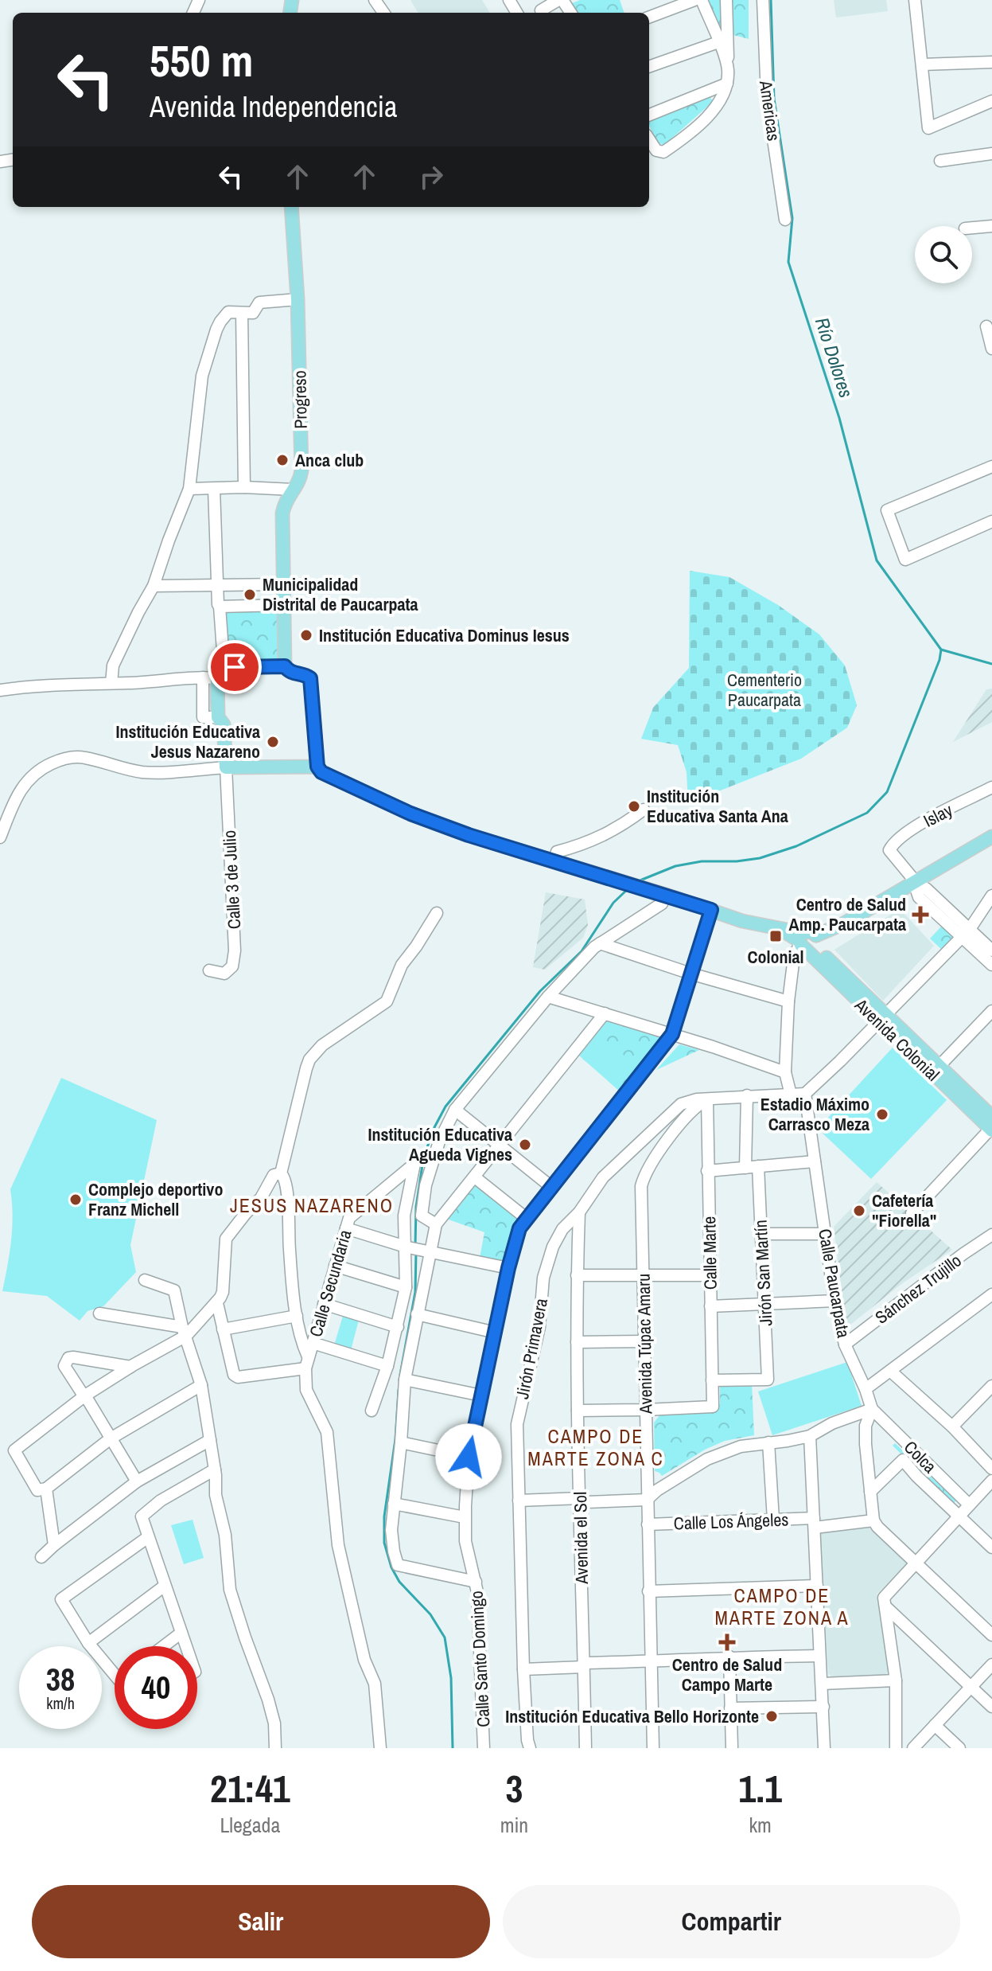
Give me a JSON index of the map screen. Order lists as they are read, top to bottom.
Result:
{
  "streets": {
    "main road": ["Progreso", "Avenida Colonial"],
    "street": [
      "Americas",
      "Islay",
      "Calle 3 de Julio",
      "Calle Marte",
      "Jirón San Martín",
      "Calle Secundaria",
      "Calle Paucarpata",
      "Sánchez Trujillo",
      "Avenida Túpac Amaru",
      "Jirón Primavera",
      "Colca",
      "Calle Los Ángeles",
      "Avenida el Sol",
      "Calle Santo Domingo"
    ]
  },
  "crossings": [
    ["Calle Marte", "Jirón San Martín"],
    ["Calle Marte", "Avenida Túpac Amaru"],
    ["Calle Marte", "Jirón Primavera"],
    ["Calle Paucarpata", "Sánchez Trujillo"],
    ["Calle Paucarpata", "Colca"],
    ["Calle Paucarpata", "Calle Los Ángeles"],
    ["Avenida Túpac Amaru", "Jirón Primavera"],
    ["Avenida Túpac Amaru", "Calle Los Ángeles"],
    ["Jirón Primavera", "Avenida el Sol"]
  ],
  "districts": ["JESUS NAZARENO", "CAMPO DE MARTE ZONA C", "CAMPO DE MARTE ZONA A"],
  "water": ["Río Dolores"],
  "parks": ["Cementerio Paucarpata"],
  "places": {
    "other": [
      "Anca club",
      "Municipalidad Distrital de Paucarpata",
      "Institución Educativa Dominus Iesus",
      "Institución Educativa Jesus Nazareno",
      "Institución Educativa Santa Ana",
      "Estadio Máximo Carrasco Meza",
      "Institución Educativa Agueda Vignes",
      "Complejo deportivo Franz Michell",
      "Cafetería \"Fiorella\"",
      "Institución Educativa Bello Horizonte"
    ],
    "health": ["Centro de Salud Amp. Paucarpata", "Centro de Salud Campo Marte"],
    "transit": ["Colonial"]
  },
  "page": {
    "turn": ["550 m", "Avenida Independencia"],
    "speed": "38 km/h",
    "limit": "40",
    "eta": [
      "21:41",
      "Llegada",
      "3",
      "min",
      "1.1",
      "km"
    ],
    "buttons": ["Salir", "Compartir"]
  }
}
